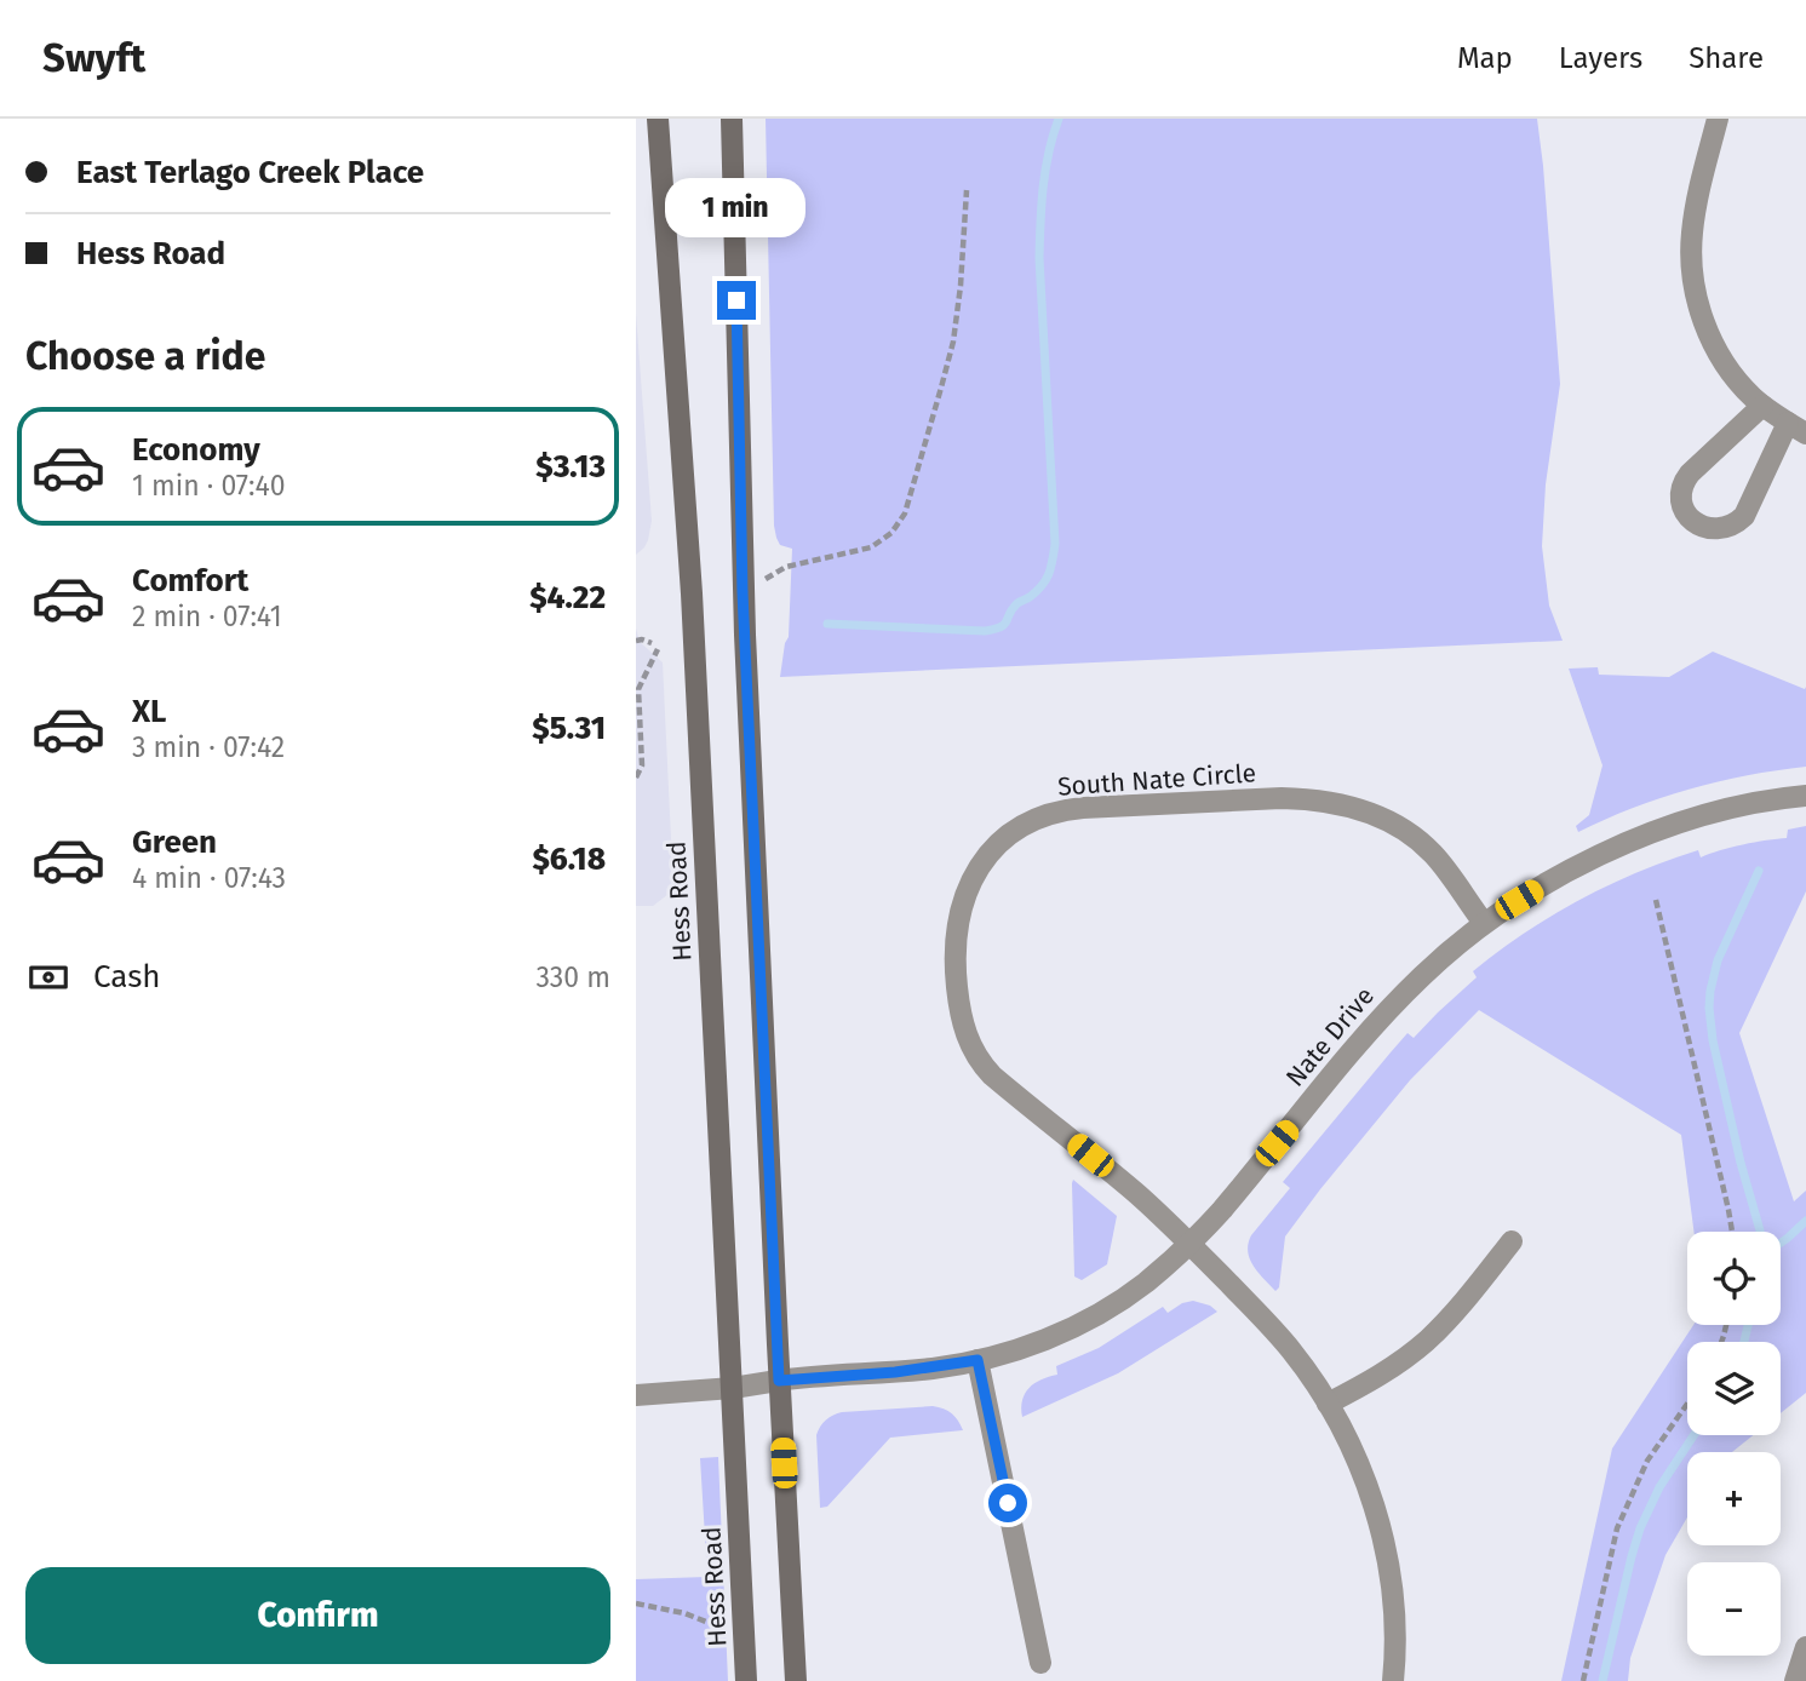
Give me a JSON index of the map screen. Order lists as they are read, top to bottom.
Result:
{
  "streets": {
    "main road": ["Hess Road"],
    "street": ["South Nate Circle", "Nate Drive"]
  },
  "crossings": [
    ["South Nate Circle", "Nate Drive"],
    ["Hess Road", "Nate Drive"]
  ],
  "page": {
    "header": "Swyft",
    "nav": ["Map", "Layers", "Share"],
    "banner": ["East Terlago Creek Place", "Hess Road"],
    "bubble": "1 min",
    "heading": "Choose a ride",
    "list": [
      {
        "name": "Economy",
        "note": "1 min · 07:40",
        "value": "$3.13"
      },
      {
        "name": "Comfort",
        "note": "2 min · 07:41",
        "value": "$4.22"
      },
      {
        "name": "XL",
        "note": "3 min · 07:42",
        "value": "$5.31"
      },
      {
        "name": "Green",
        "note": "4 min · 07:43",
        "value": "$6.18"
      }
    ],
    "pay": ["Cash", "330 m"],
    "map_buttons": ["+", "−"],
    "buttons": "Confirm"
  }
}
